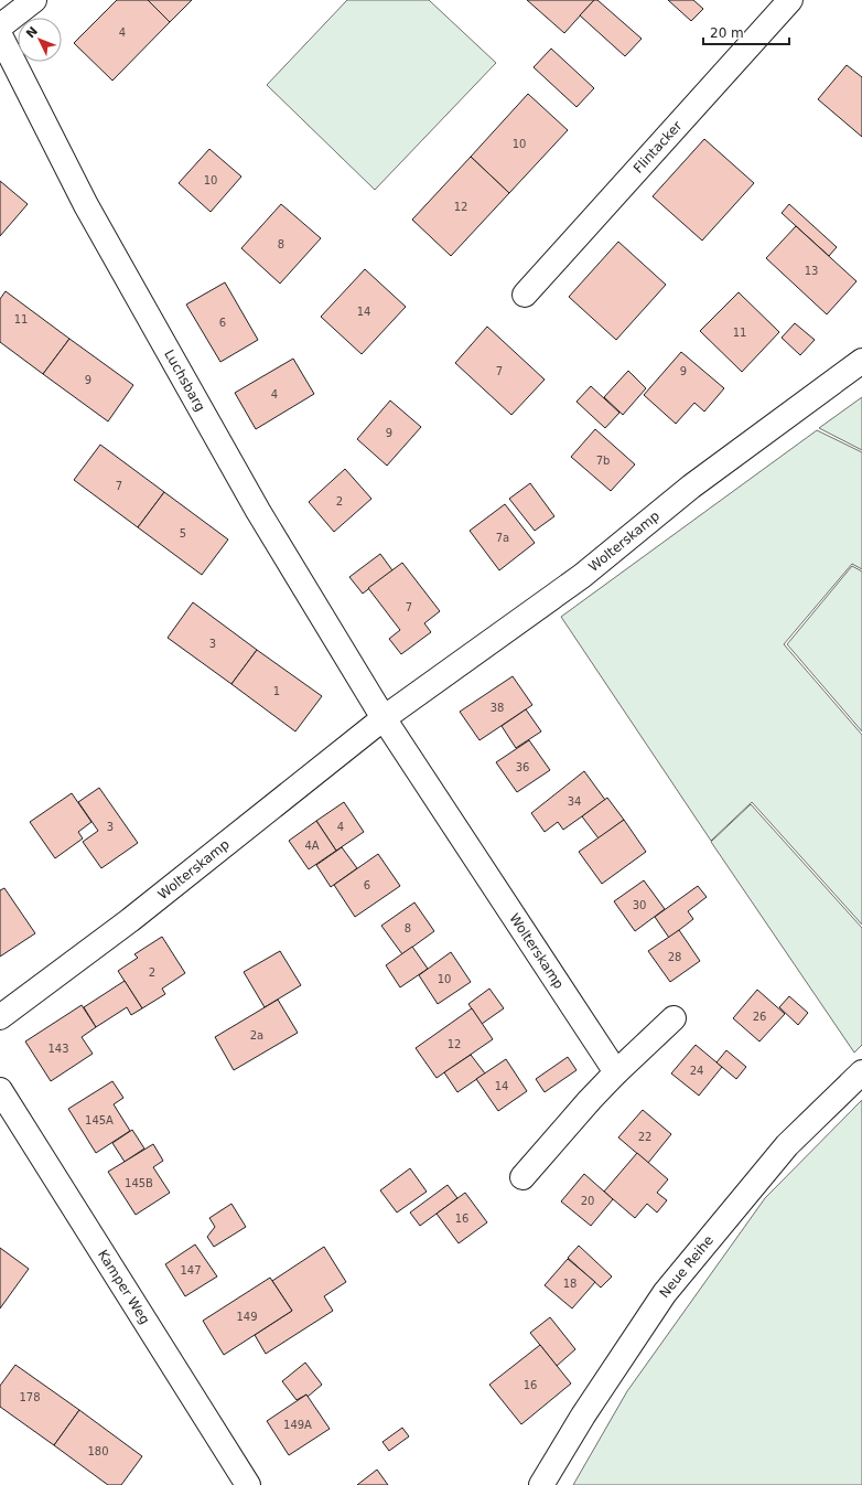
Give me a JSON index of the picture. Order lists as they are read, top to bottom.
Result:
{
  "streets": {
    "street": [
      "Flintacker",
      "Luchsbarg",
      "Wolterskamp",
      "Neue Reihe",
      "Kamper Weg"
    ]
  },
  "crossings": [
    ["Luchsbarg", "Wolterskamp"]
  ],
  "house_numbers": [
    "4",
    "10",
    "10",
    "12",
    "8",
    "13",
    "14",
    "11",
    "6",
    "11",
    "7",
    "9",
    "9",
    "4",
    "9",
    "7b",
    "7",
    "2",
    "5",
    "7a",
    "7",
    "3",
    "1",
    "38",
    "36",
    "34",
    "3",
    "4",
    "4A",
    "6",
    "30",
    "8",
    "28",
    "2",
    "10",
    "26",
    "2a",
    "12",
    "143",
    "24",
    "14",
    "145A",
    "22",
    "145B",
    "20",
    "16",
    "147",
    "18",
    "149",
    "16",
    "178",
    "149A",
    "180"
  ],
  "scale_bar": "20 m",
  "north": "top left"
}
